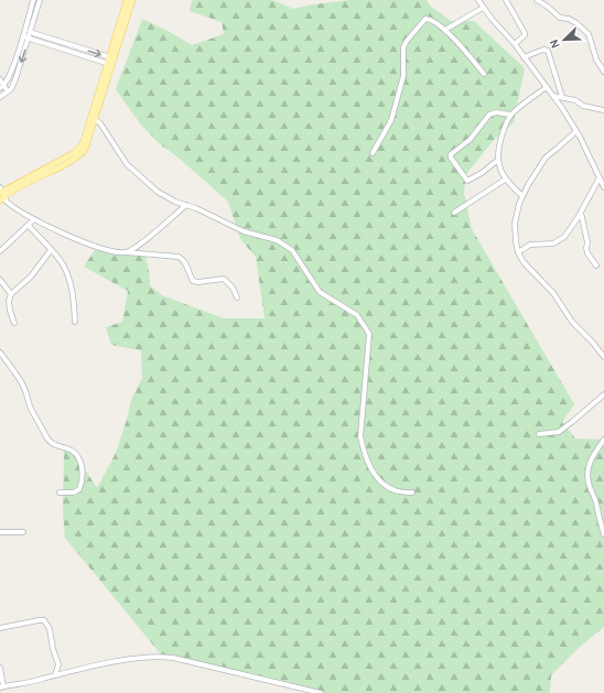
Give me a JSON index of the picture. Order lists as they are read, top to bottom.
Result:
{
  "north": "bottom left"
}
